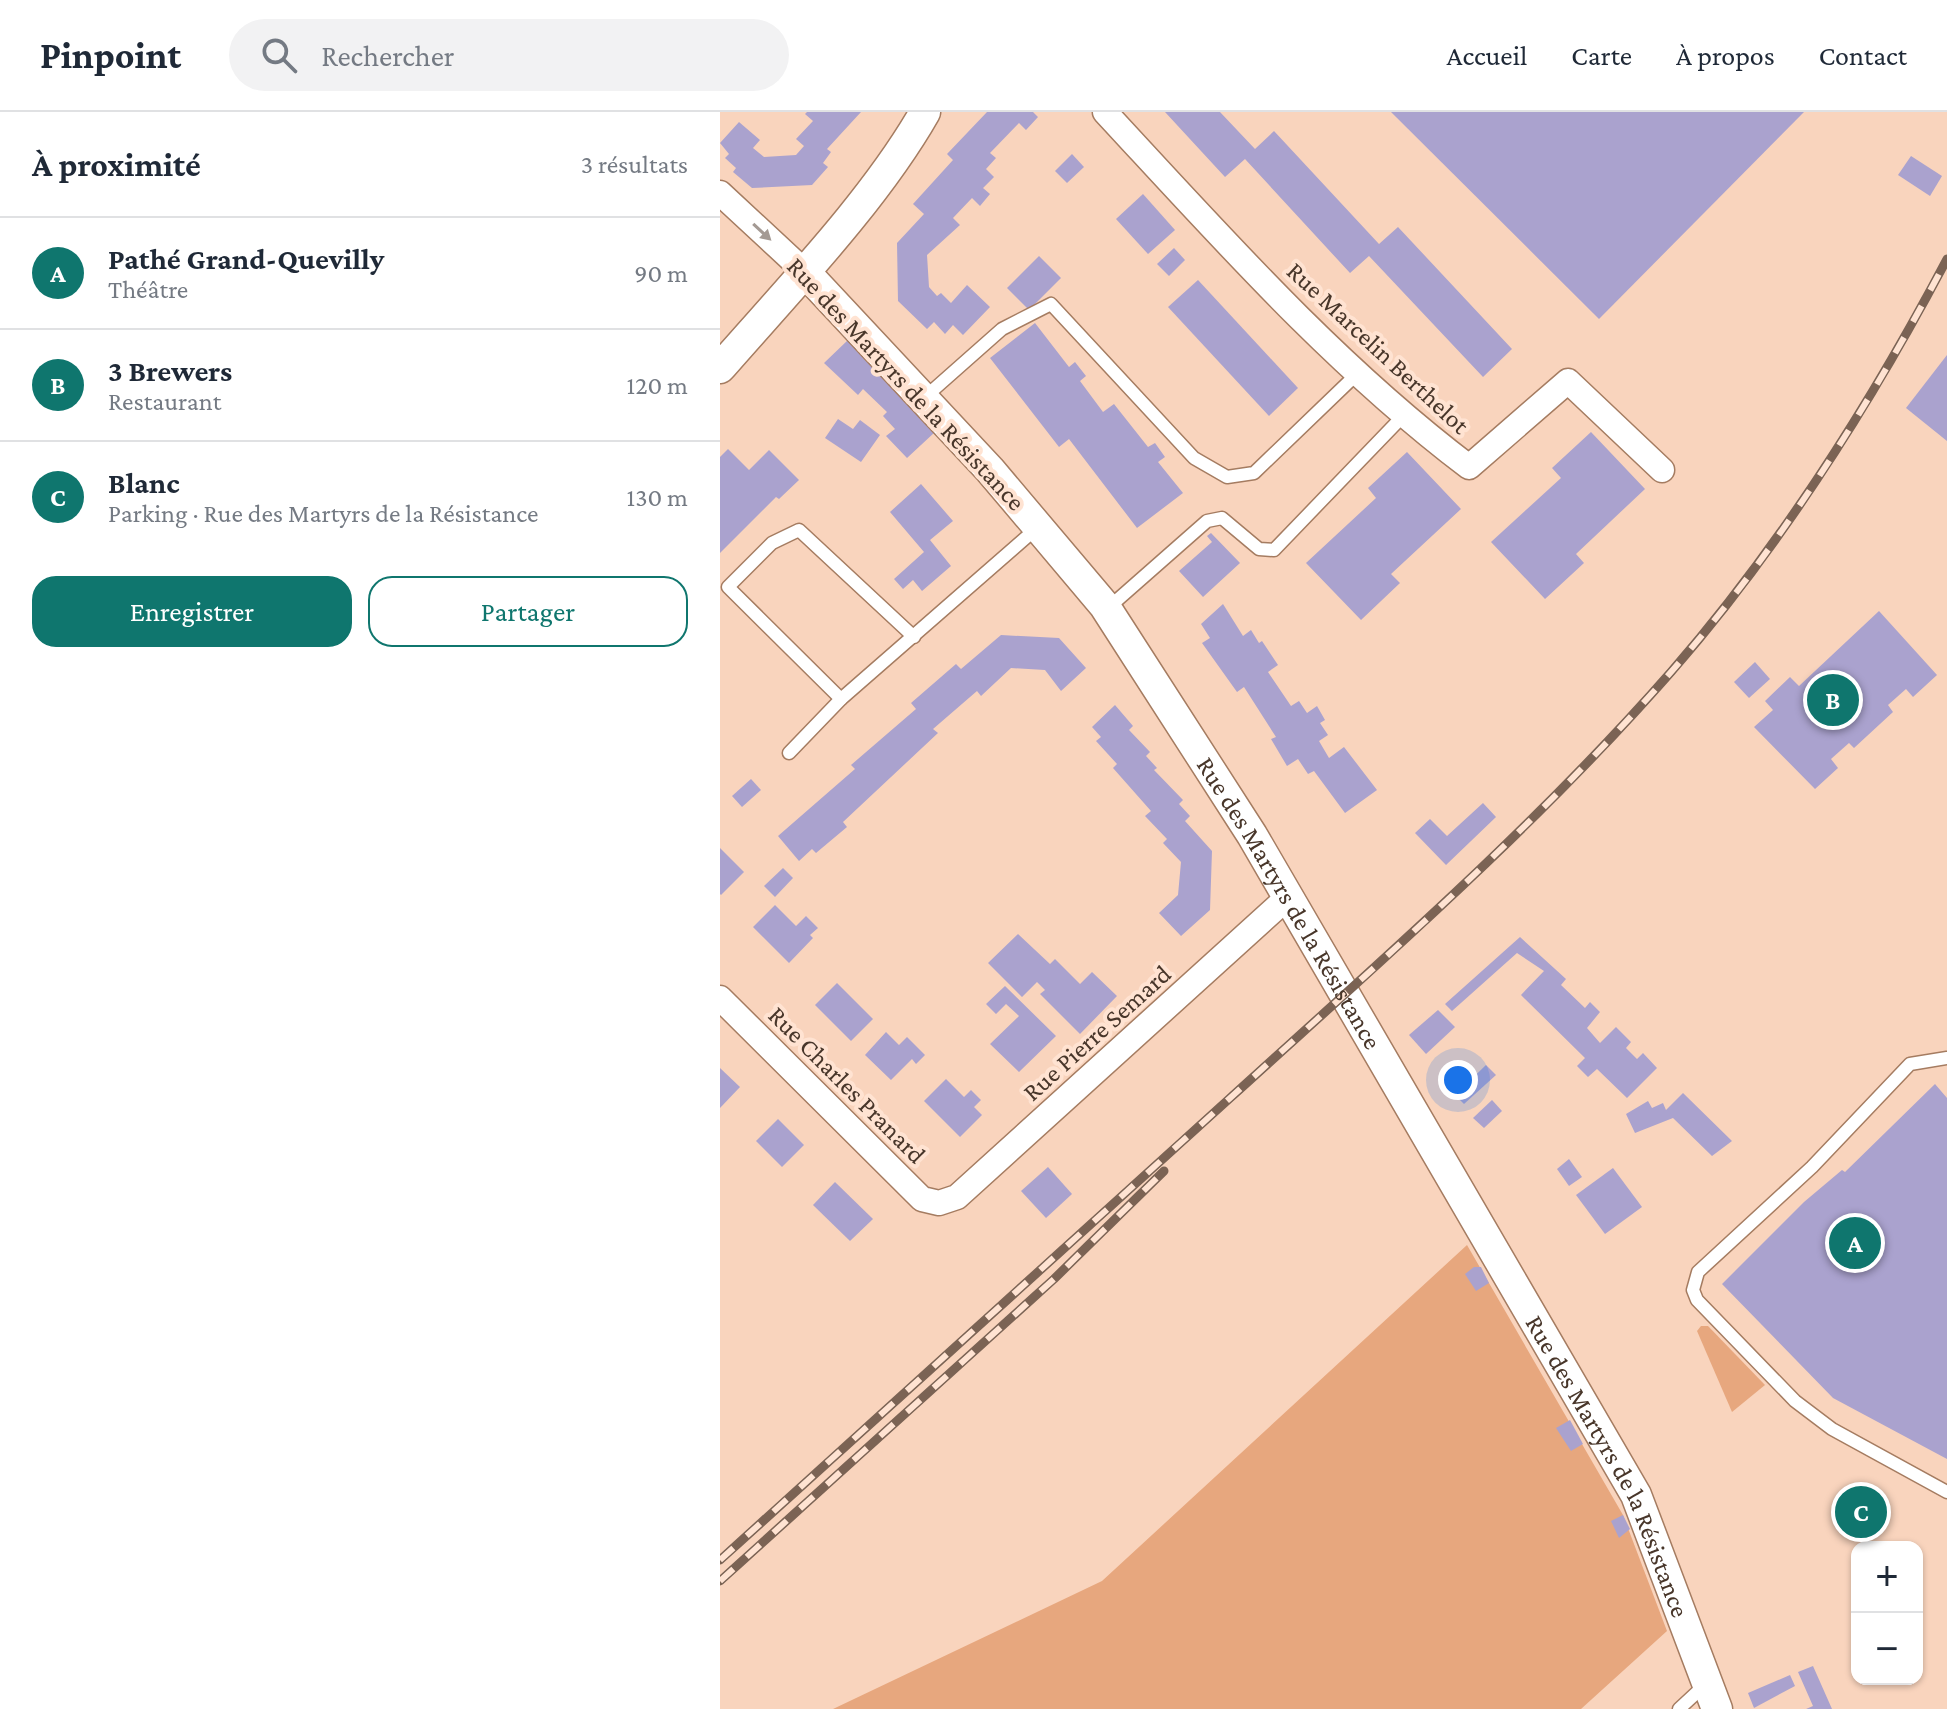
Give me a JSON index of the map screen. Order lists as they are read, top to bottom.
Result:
{
  "streets": {
    "street": [
      "Rue Marcelin Berthelot",
      "Rue des Martyrs de la Résistance",
      "Rue Pierre Semard",
      "Rue Charles Pranard"
    ]
  },
  "crossings": [
    ["Rue des Martyrs de la Résistance", "Rue Pierre Semard"],
    ["Rue Pierre Semard", "Rue Charles Pranard"]
  ],
  "page": {
    "header": "Pinpoint",
    "search": "Rechercher",
    "nav": [
      "Accueil",
      "Carte",
      "À propos",
      "Contact"
    ],
    "heading": ["À proximité", "3 résultats"],
    "list": [
      {
        "mark": "A",
        "name": "Pathé Grand-Quevilly",
        "note": "Théâtre",
        "value": "90 m"
      },
      {
        "mark": "B",
        "name": "3 Brewers",
        "note": "Restaurant",
        "value": "120 m"
      },
      {
        "mark": "C",
        "name": "Blanc",
        "note": "Parking · Rue des Martyrs de la Résistance",
        "value": "130 m"
      }
    ],
    "buttons": ["Enregistrer", "Partager"],
    "pins": ["B", "A", "C"],
    "map_buttons": ["+", "−"]
  }
}
